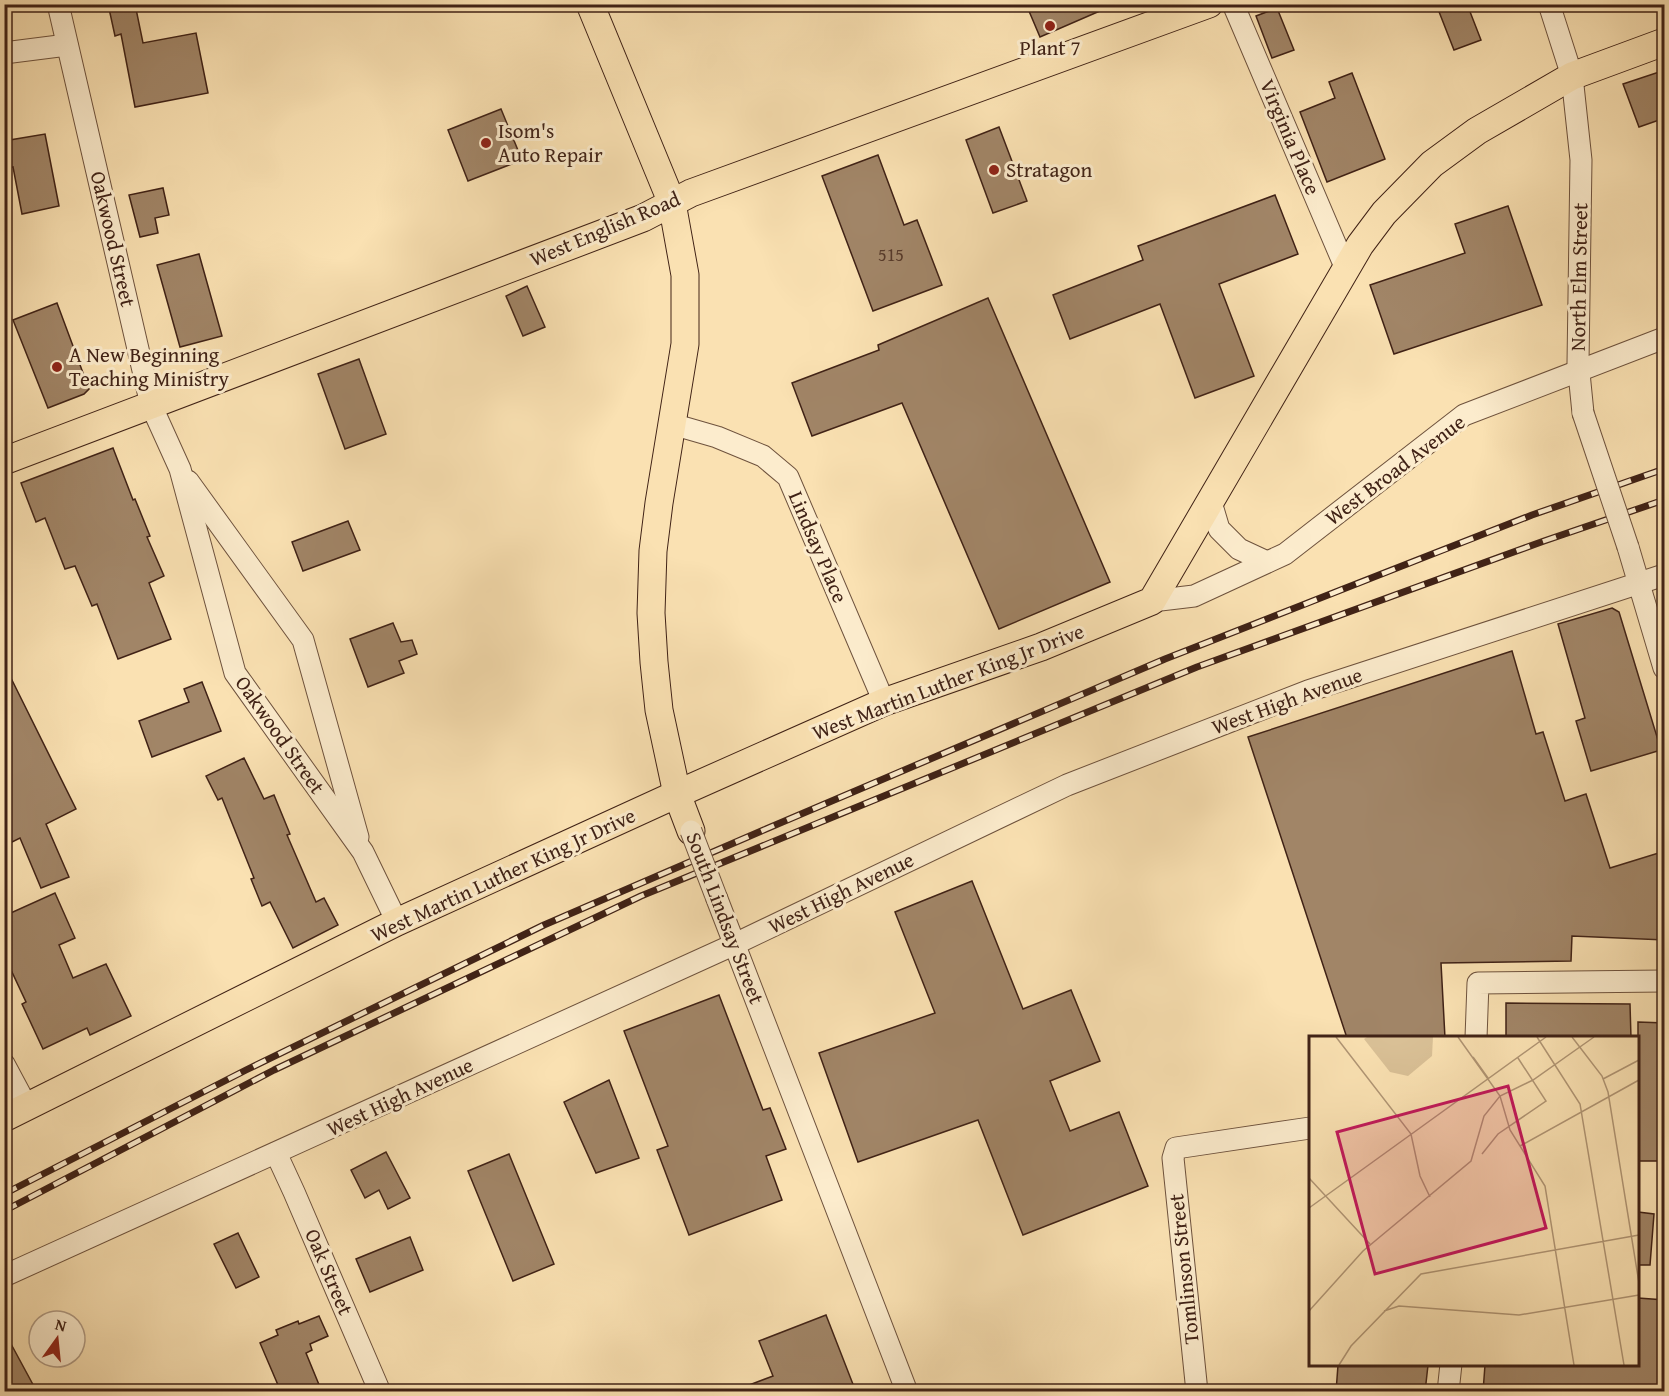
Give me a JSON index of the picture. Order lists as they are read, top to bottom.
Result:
{
  "streets": {
    "main road": ["West English Road", "West Martin Luther King Jr Drive", "South Lindsay Street"],
    "street": [
      "Virginia Place",
      "Oakwood Street",
      "North Elm Street",
      "West Broad Avenue",
      "Lindsay Place",
      "West High Avenue",
      "Tomlinson Street",
      "Oak Street"
    ]
  },
  "crossings": [
    ["West English Road", "Oakwood Street"],
    ["West English Road", "South Lindsay Street"],
    ["Oakwood Street", "West Martin Luther King Jr Drive"],
    ["North Elm Street", "West Broad Avenue"],
    ["North Elm Street", "West High Avenue"],
    ["West Broad Avenue", "West Martin Luther King Jr Drive"],
    ["Lindsay Place", "West Martin Luther King Jr Drive"],
    ["Lindsay Place", "South Lindsay Street"],
    ["West Martin Luther King Jr Drive", "South Lindsay Street"],
    ["West High Avenue", "South Lindsay Street"],
    ["West High Avenue", "Oak Street"]
  ],
  "places": [
    "Plant 7",
    "Isom's Auto Repair",
    "Stratagon",
    "A New Beginning Teaching Ministry"
  ],
  "house_numbers": ["515"],
  "north": "top"
}
